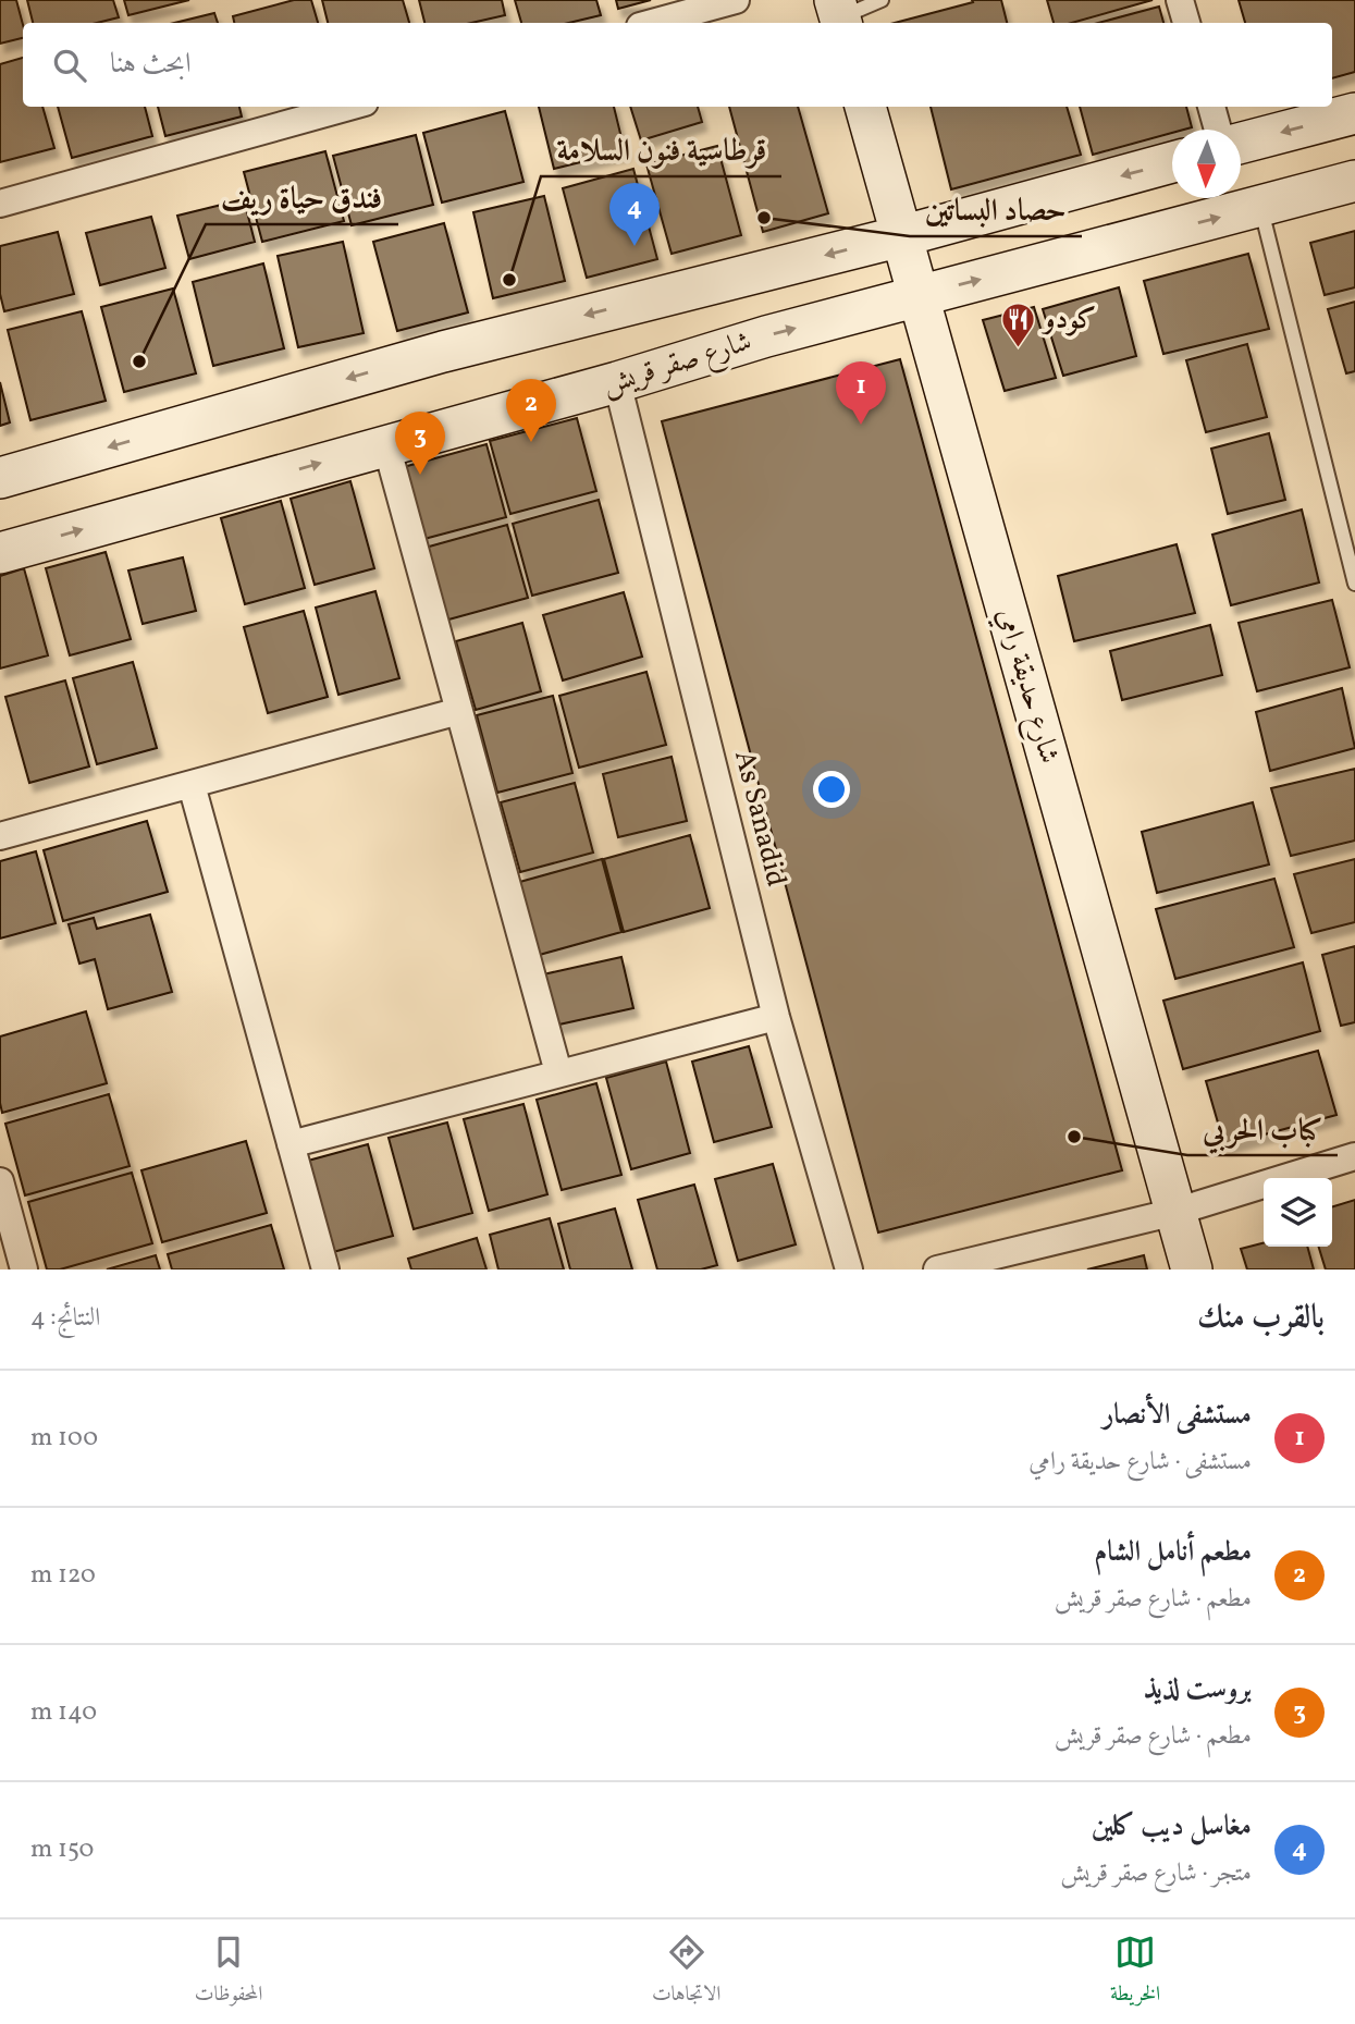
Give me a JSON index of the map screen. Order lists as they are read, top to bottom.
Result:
{
  "streets": {
    "street": ["شارع صقر قريش", "شارع حديقة رامي", "As Sanadid"]
  },
  "crossings": [
    ["شارع صقر قريش", "شارع حديقة رامي"],
    ["شارع صقر قريش", "As Sanadid"]
  ],
  "places": {
    "other": [
      "حصاد البساتين",
      "قرطاسية فنون السلامة",
      "فندق حياة ريف",
      "كباب الحربي"
    ],
    "restaurant": ["كودو"]
  },
  "north": "bottom",
  "page": {
    "search": "ابحث هنا",
    "pins": [
      "4",
      "1",
      "2",
      "3"
    ],
    "heading": ["بالقرب منك", "النتائج: 4"],
    "list": [
      {
        "mark": "1",
        "name": "مستشفى الأنصار",
        "note": "مستشفى · شارع حديقة رامي",
        "value": "100 m"
      },
      {
        "mark": "2",
        "name": "مطعم أنامل الشام",
        "note": "مطعم · شارع صقر قريش",
        "value": "120 m"
      },
      {
        "mark": "3",
        "name": "بروست لذيذ",
        "note": "مطعم · شارع صقر قريش",
        "value": "140 m"
      },
      {
        "mark": "4",
        "name": "مغاسل ديب كلين",
        "note": "متجر · شارع صقر قريش",
        "value": "150 m"
      }
    ],
    "nav": ["الخريطة", "الاتجاهات", "المحفوظات"]
  }
}
